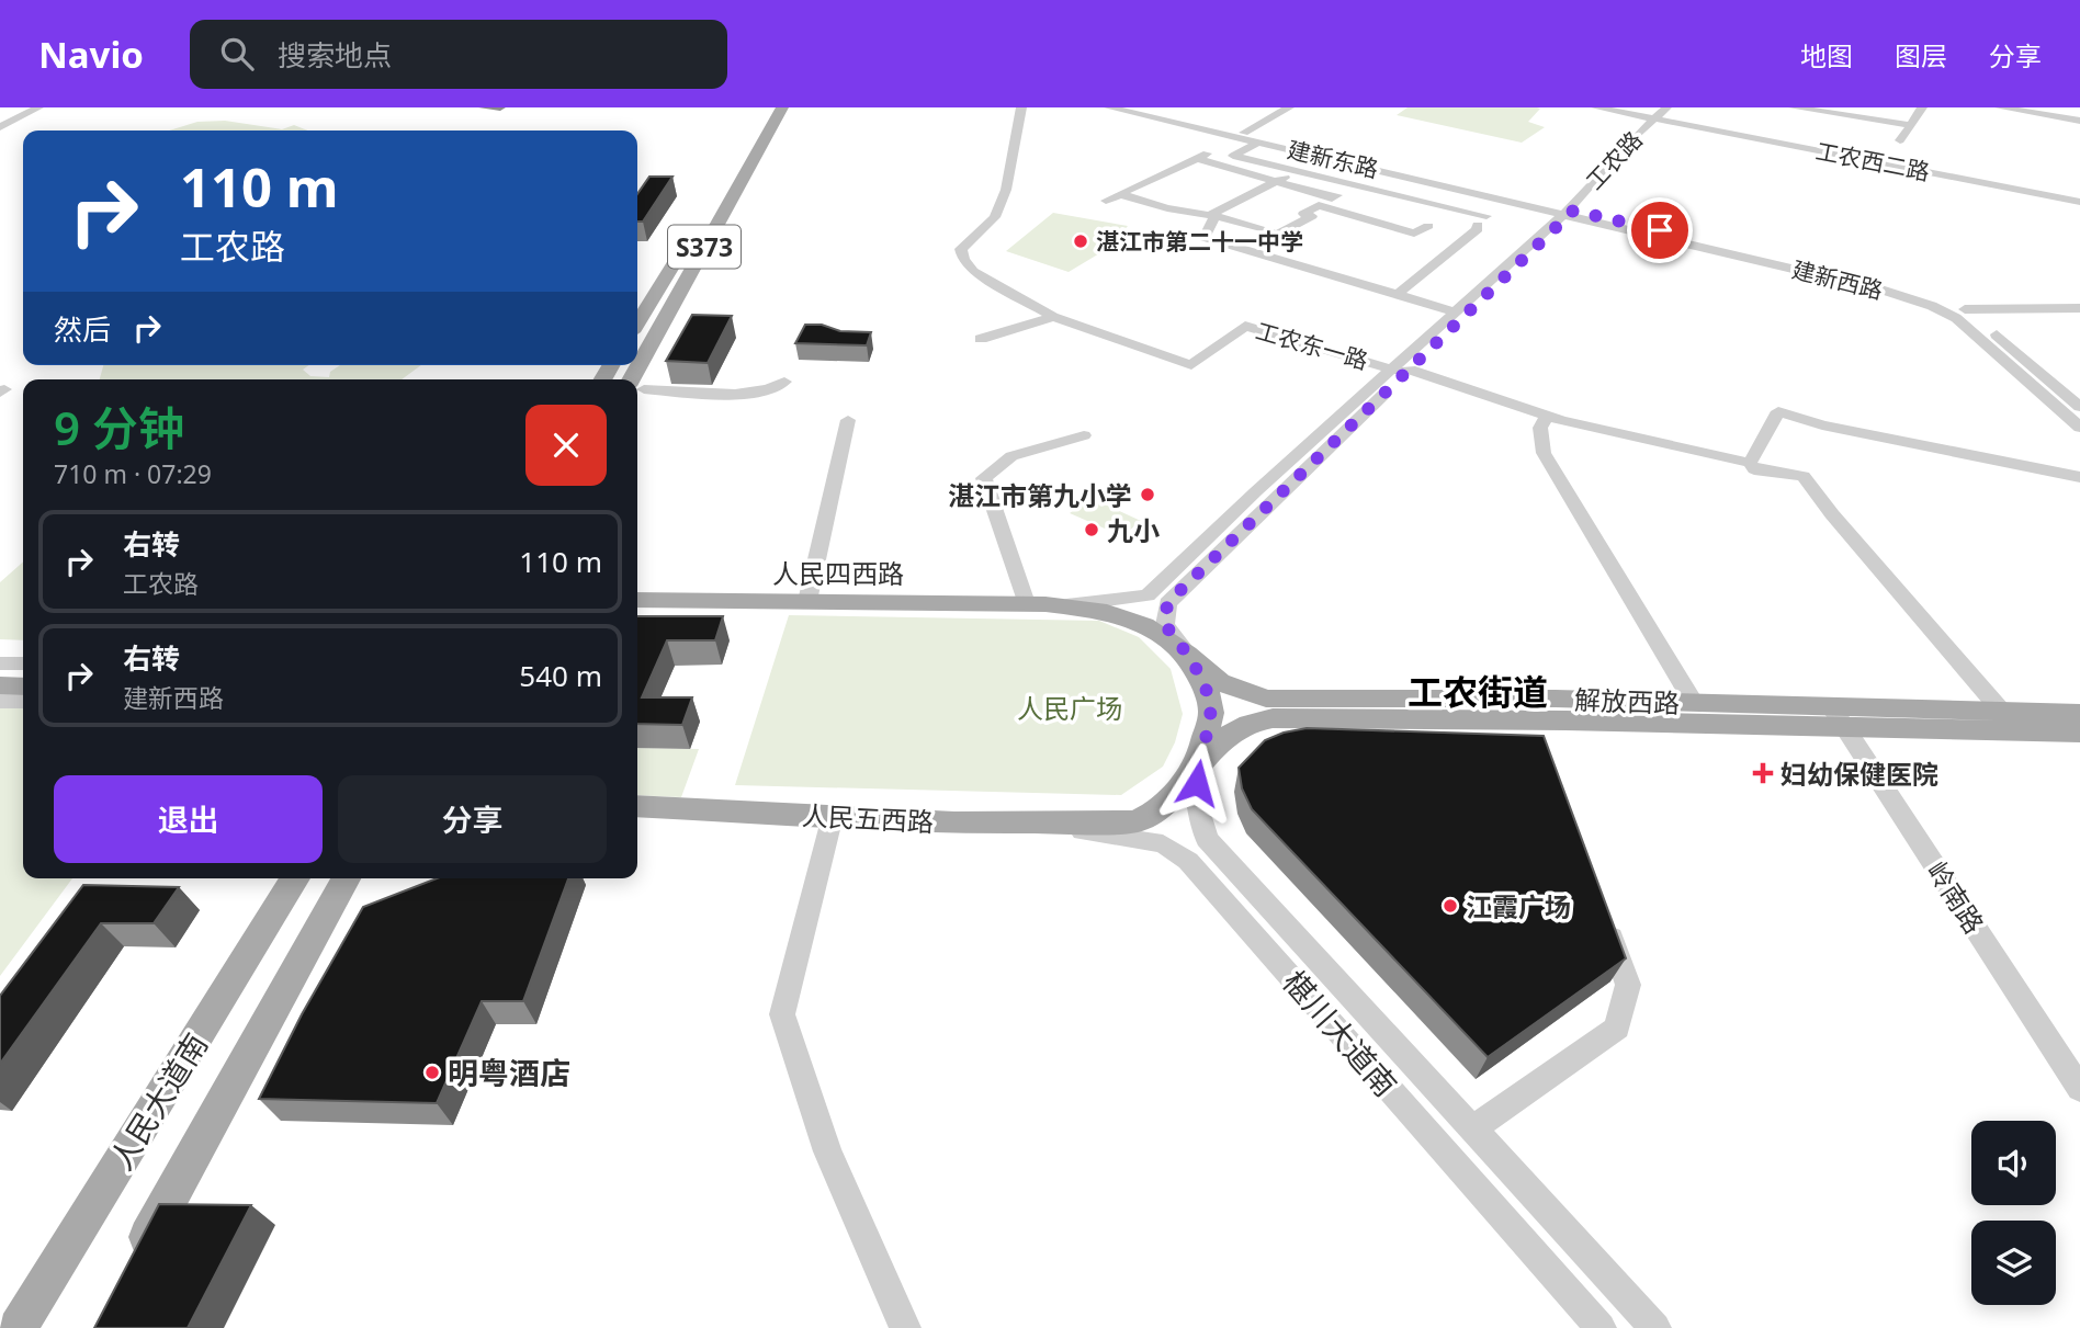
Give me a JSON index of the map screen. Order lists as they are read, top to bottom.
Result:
{
  "streets": {
    "main road": [
      "S373",
      "人民四西路",
      "解放西路",
      "人民五西路",
      "人民大道南"
    ],
    "street": [
      "建新东路",
      "工农路",
      "工农西二路",
      "建新西路",
      "工农东一路",
      "岭南路",
      "椹川大道南"
    ]
  },
  "crossings": [
    ["建新东路", "工农路"],
    ["建新东路", "建新西路"],
    ["工农路", "工农西二路"],
    ["工农路", "建新西路"],
    ["工农路", "工农东一路"],
    ["工农路", "人民四西路"],
    ["工农路", "解放西路"],
    ["人民四西路", "解放西路"],
    ["解放西路", "人民五西路"],
    ["解放西路", "岭南路"],
    ["解放西路", "椹川大道南"],
    ["人民五西路", "椹川大道南"]
  ],
  "districts": ["工农街道"],
  "parks": ["人民广场"],
  "places": {
    "other": [
      "湛江市第二十一中学",
      "湛江市第九小学",
      "九小",
      "江霞广场",
      "明粤酒店"
    ],
    "health": ["妇幼保健医院"]
  },
  "page": {
    "header": "Navio",
    "search": "搜索地点",
    "nav": ["地图", "图层", "分享"],
    "turn": ["110 m", "工农路"],
    "then": "然后",
    "heading": ["9 分钟", "710 m · 07:29"],
    "list": [
      {
        "name": "右转",
        "note": "工农路",
        "value": "110 m"
      },
      {
        "name": "右转",
        "note": "建新西路",
        "value": "540 m"
      }
    ],
    "buttons": ["退出", "分享"]
  }
}
